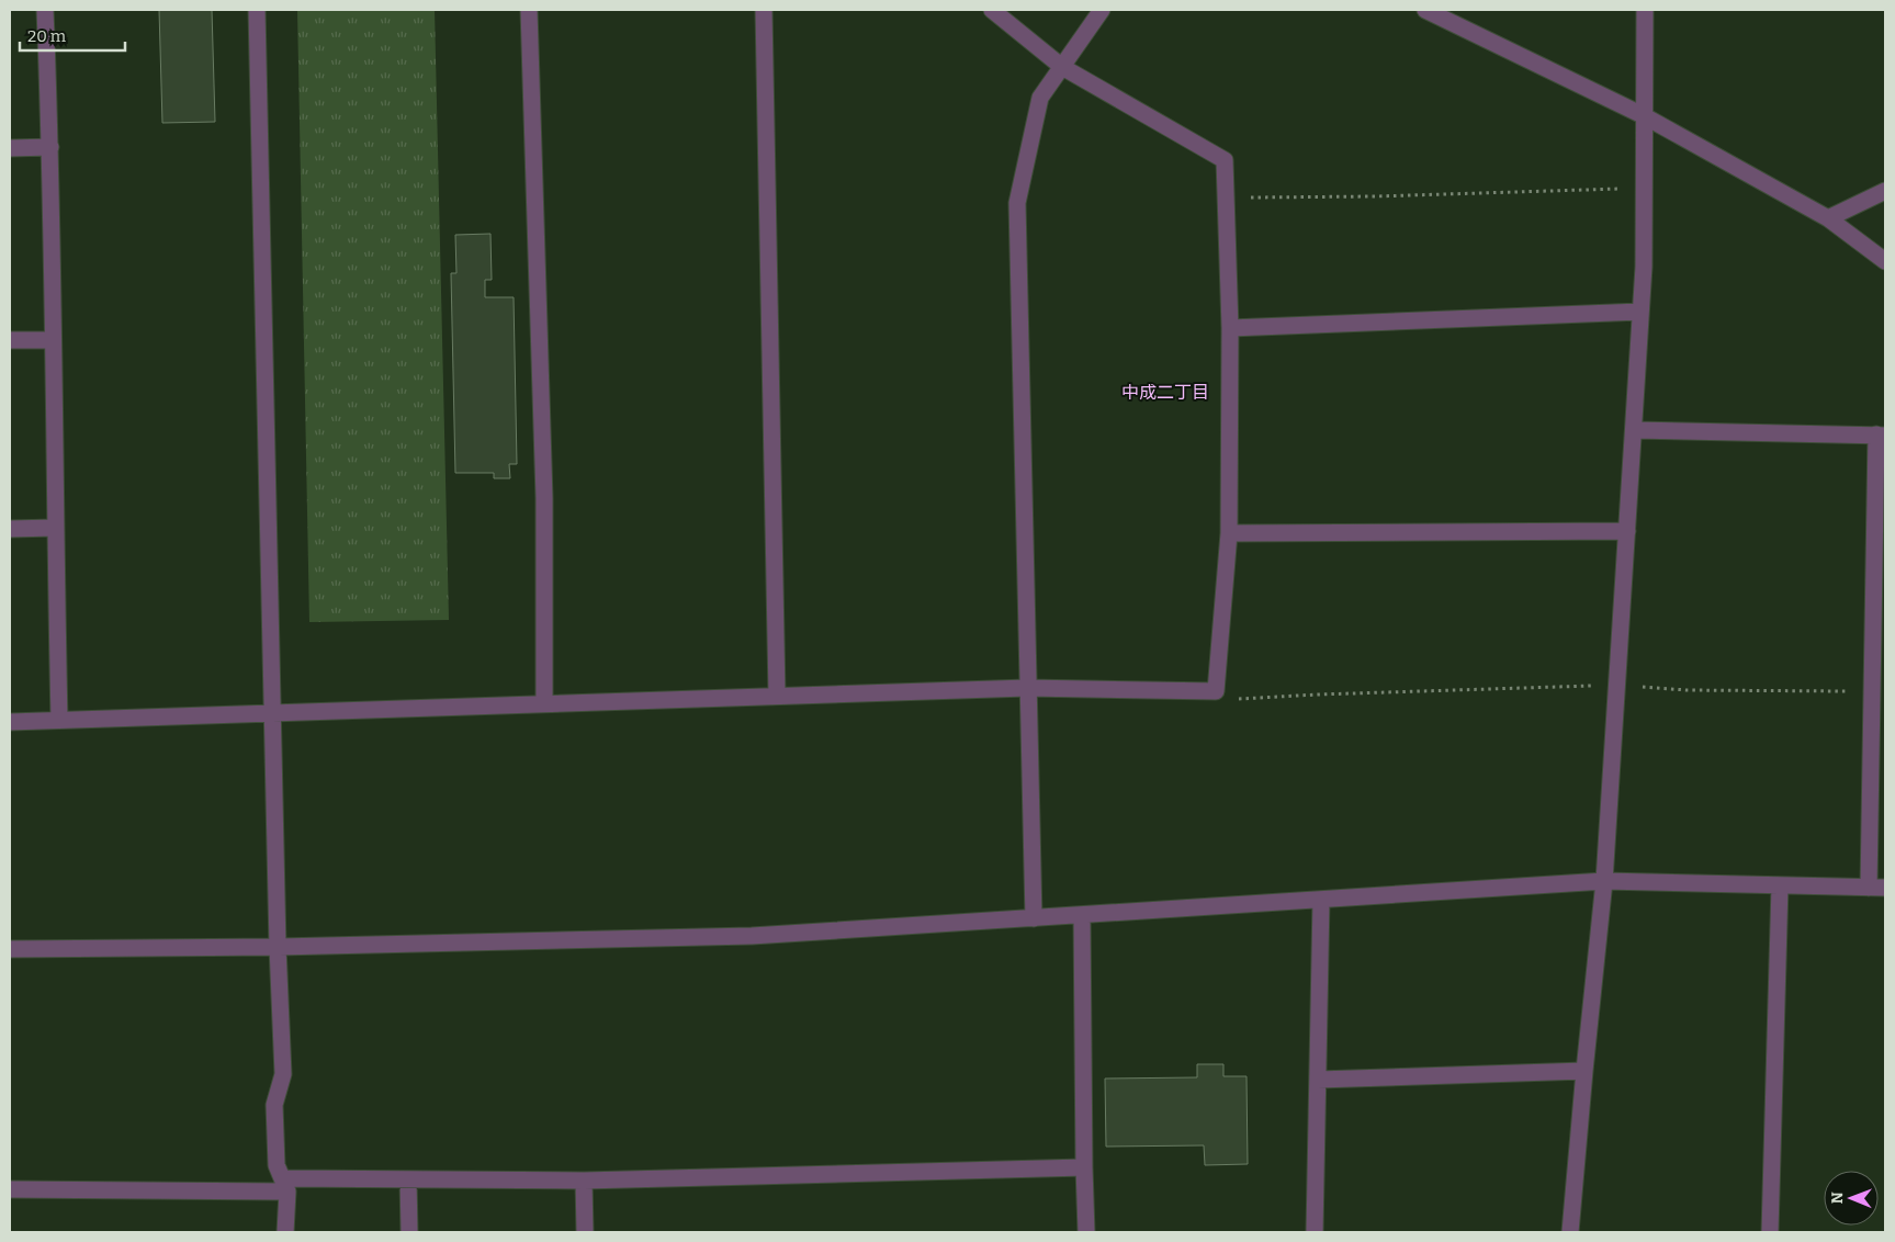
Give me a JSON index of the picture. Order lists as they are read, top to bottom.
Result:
{
  "districts": ["中成二丁目"],
  "scale_bar": "20 m",
  "north": "left"
}
